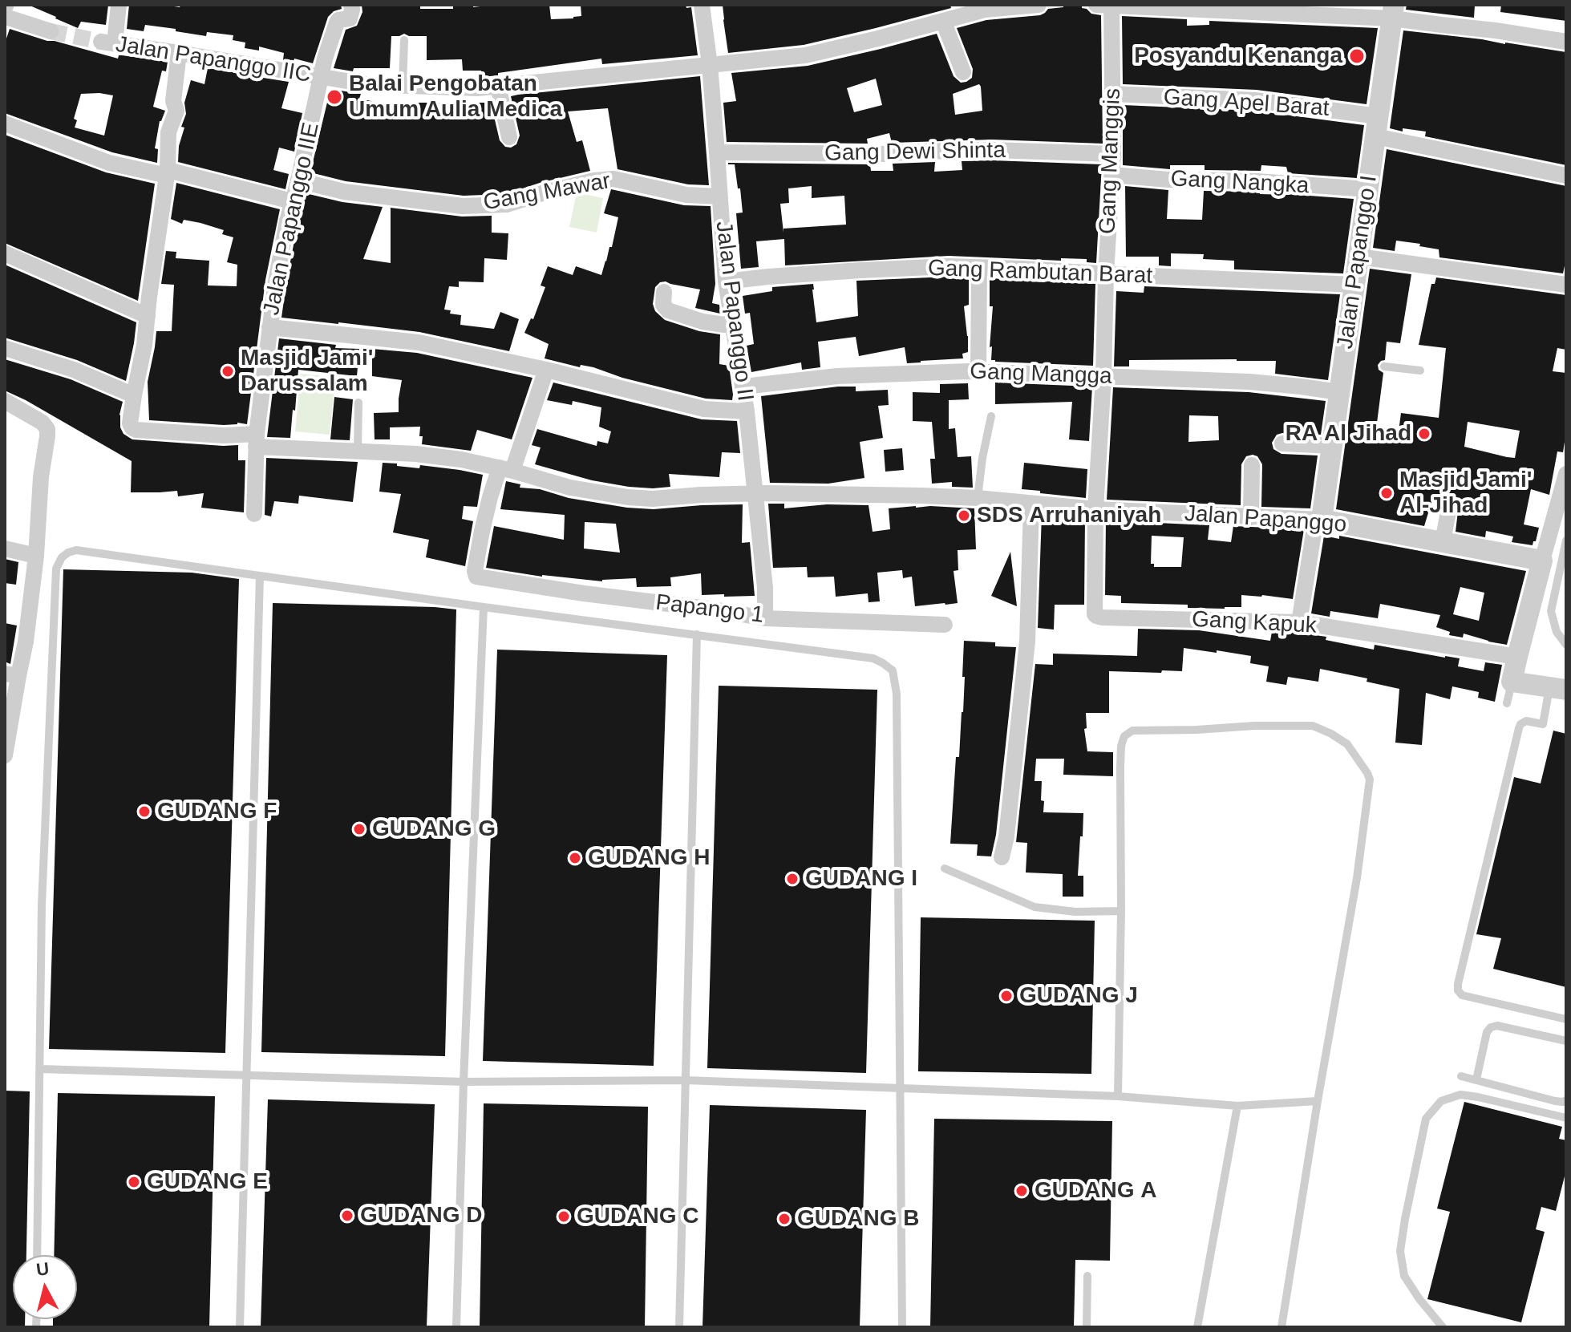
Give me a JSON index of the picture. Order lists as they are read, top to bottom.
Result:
{
  "streets": {
    "street": [
      "Jalan Papanggo IIC",
      "Gang Apel Barat",
      "Gang Dewi Shinta",
      "Gang Manggis",
      "Gang Nangka",
      "Gang Mawar",
      "Jalan Papanggo IIE",
      "Jalan Papanggo I",
      "Gang Rambutan Barat",
      "Jalan Papanggo II",
      "Gang Mangga",
      "Jalan Papanggo",
      "Papango 1",
      "Gang Kapuk"
    ]
  },
  "crossings": [
    ["Jalan Papanggo IIC", "Jalan Papanggo IIE"],
    ["Jalan Papanggo IIC", "Jalan Papanggo II"],
    ["Gang Apel Barat", "Gang Manggis"],
    ["Gang Apel Barat", "Jalan Papanggo I"],
    ["Gang Dewi Shinta", "Gang Manggis"],
    ["Gang Dewi Shinta", "Jalan Papanggo II"],
    ["Gang Manggis", "Gang Nangka"],
    ["Gang Manggis", "Gang Rambutan Barat"],
    ["Gang Manggis", "Gang Mangga"],
    ["Gang Manggis", "Jalan Papanggo"],
    ["Gang Manggis", "Gang Kapuk"],
    ["Gang Nangka", "Jalan Papanggo I"],
    ["Gang Mawar", "Jalan Papanggo IIE"],
    ["Gang Mawar", "Jalan Papanggo II"],
    ["Jalan Papanggo IIE", "Jalan Papanggo"],
    ["Jalan Papanggo I", "Gang Rambutan Barat"],
    ["Jalan Papanggo I", "Gang Mangga"],
    ["Jalan Papanggo I", "Jalan Papanggo"],
    ["Gang Rambutan Barat", "Jalan Papanggo II"],
    ["Jalan Papanggo II", "Gang Mangga"],
    ["Jalan Papanggo II", "Jalan Papanggo"],
    ["Jalan Papanggo II", "Papango 1"],
    ["Jalan Papanggo", "Papango 1"],
    ["Jalan Papanggo", "Gang Kapuk"]
  ],
  "places": [
    "Posyandu Kenanga",
    "Balai Pengobatan Umum Aulia Medica",
    "Masjid Jami' Darussalam",
    "RA Al Jihad",
    "Masjid Jami' Al-Jihad",
    "SDS Arruhaniyah",
    "GUDANG F",
    "GUDANG G",
    "GUDANG H",
    "GUDANG I",
    "GUDANG J",
    "GUDANG E",
    "GUDANG A",
    "GUDANG D",
    "GUDANG C",
    "GUDANG B"
  ],
  "north": "top"
}
